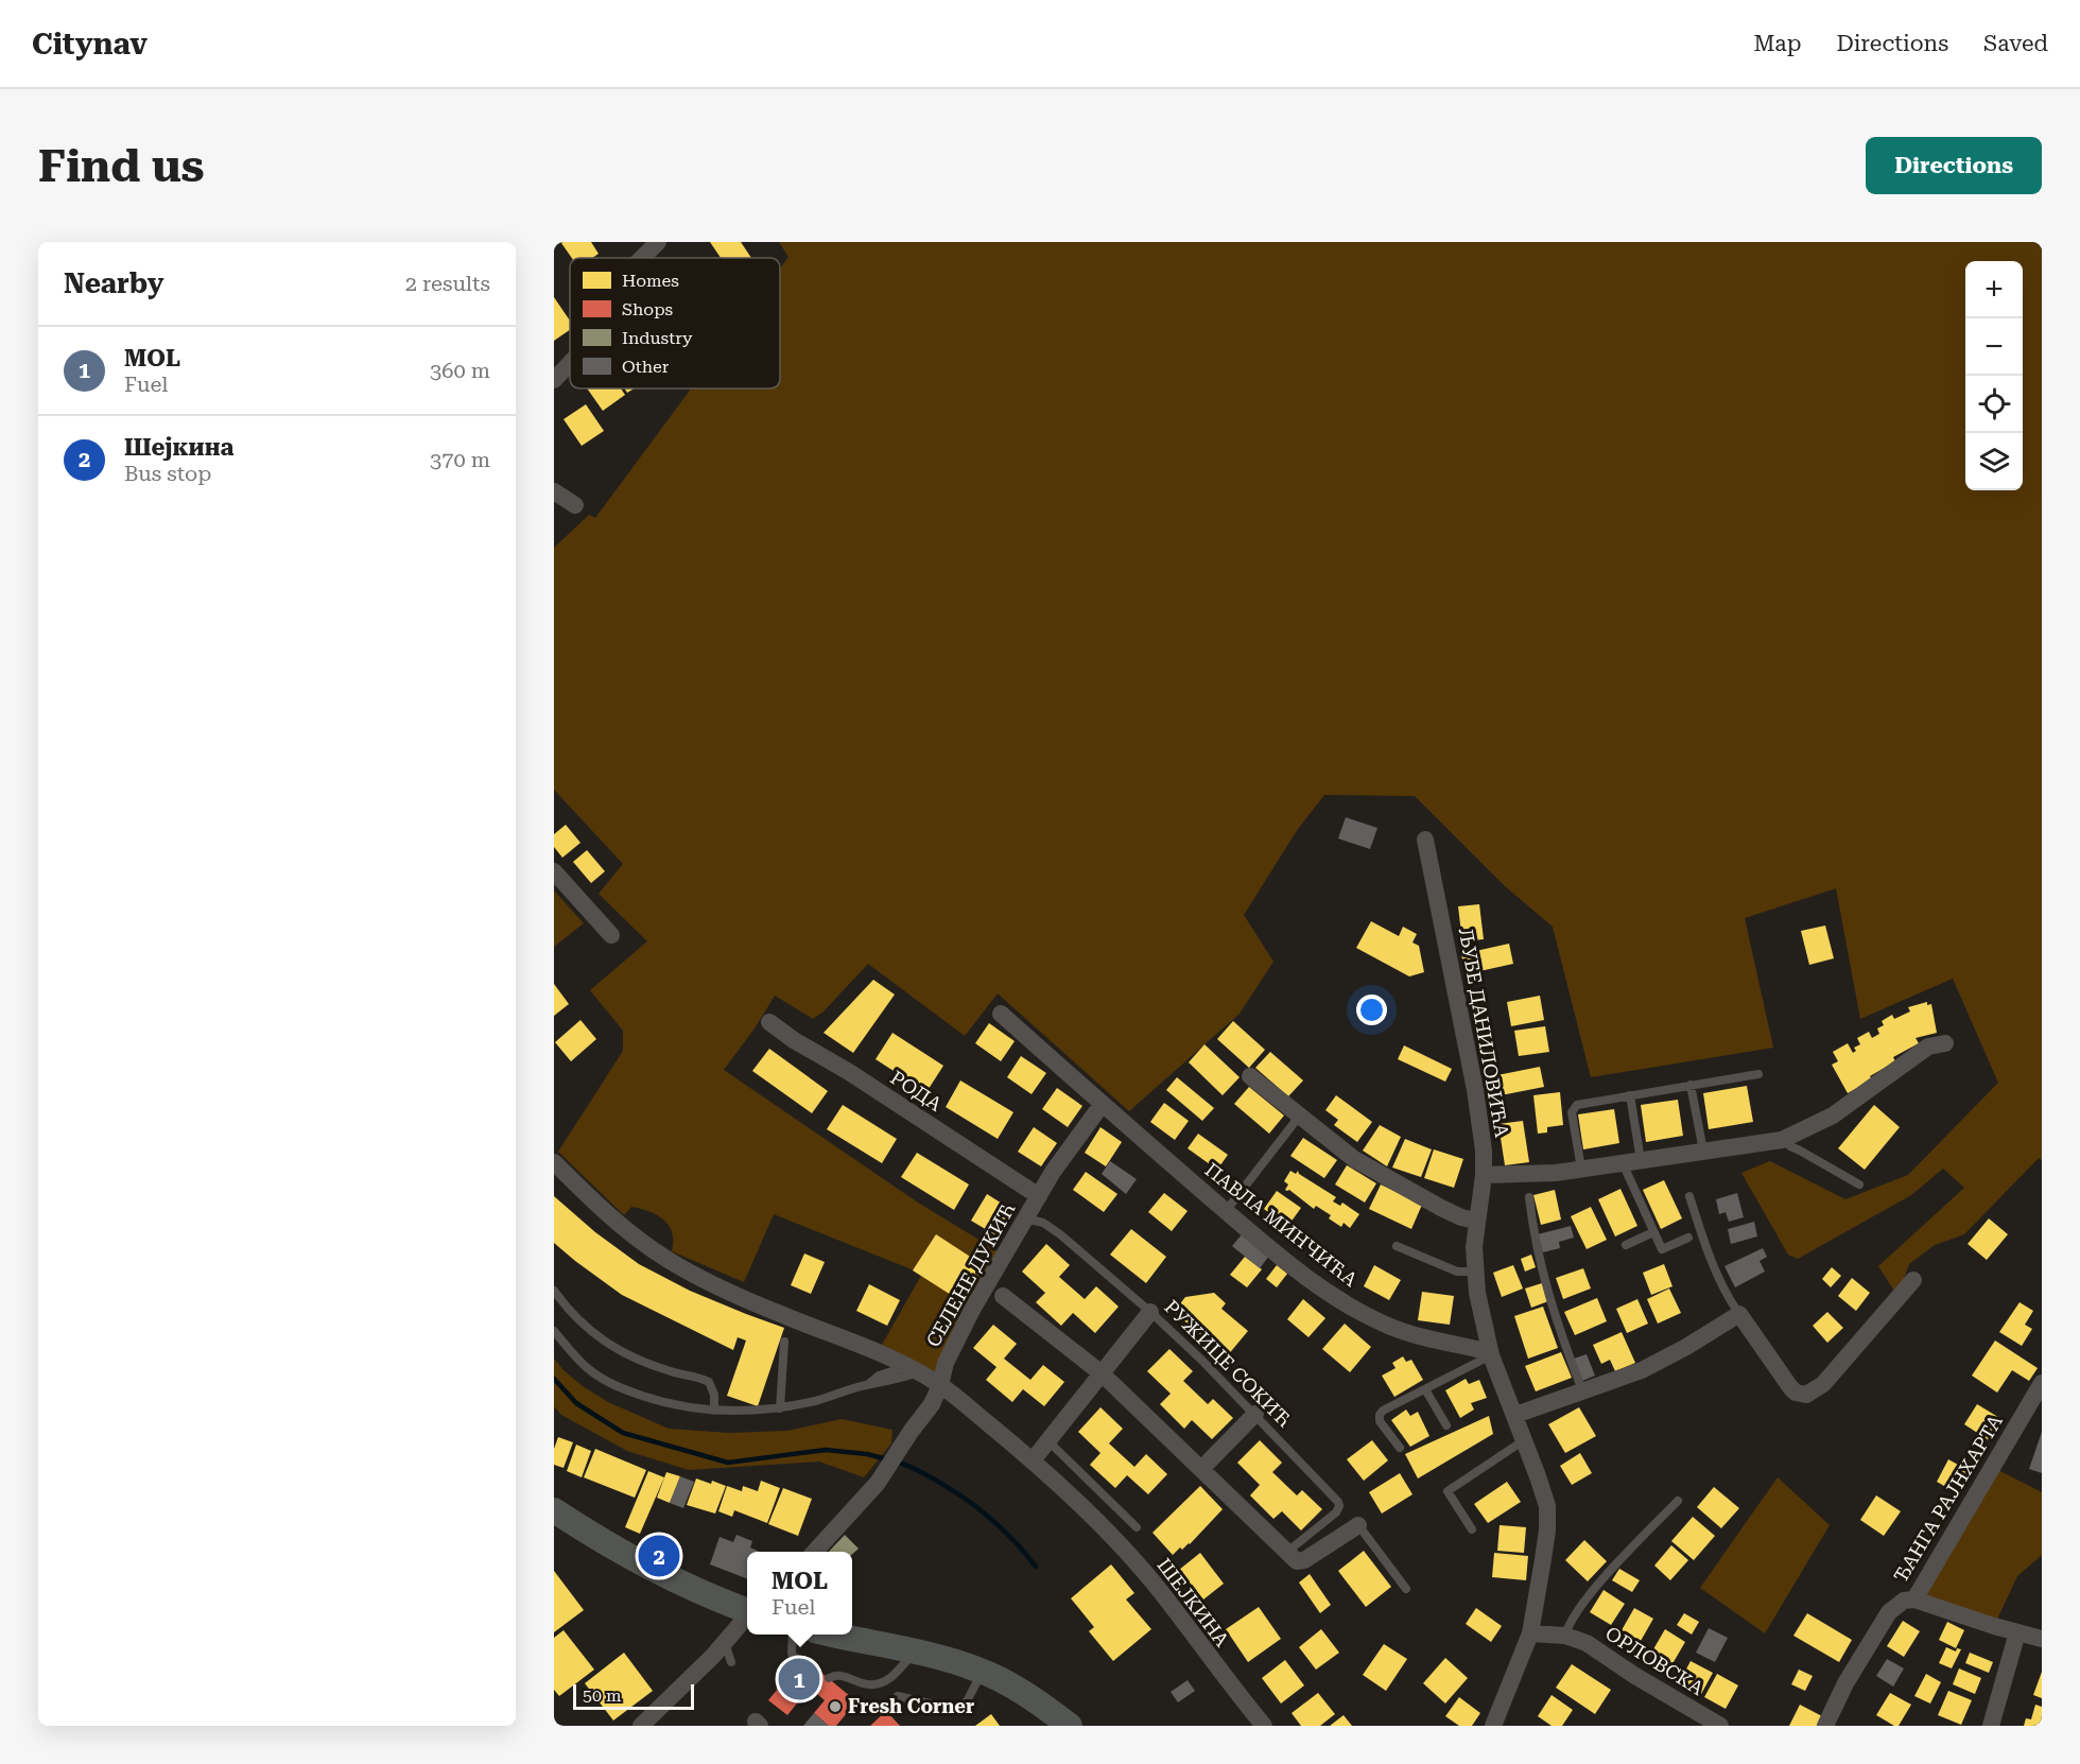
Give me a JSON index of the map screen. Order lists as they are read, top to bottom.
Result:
{
  "streets": {
    "street": [
      "ЉУБЕ ДАНИЛОВИЋА",
      "РОДА",
      "ПАВЛА МИНЧИЋА",
      "СЕЛЕНЕ ДУКИЋ",
      "ЂАНГА РАЈНХАРТА",
      "ШЕЈКИНА",
      "ОРЛОВСКА"
    ],
    "lane": ["РУЖИЦЕ СОКИЋ"]
  },
  "crossings": [
    ["ЉУБЕ ДАНИЛОВИЋА", "ПАВЛА МИНЧИЋА"],
    ["ЉУБЕ ДАНИЛОВИЋА", "ОРЛОВСКА"],
    ["РОДА", "СЕЛЕНЕ ДУКИЋ"],
    ["ПАВЛА МИНЧИЋА", "СЕЛЕНЕ ДУКИЋ"],
    ["СЕЛЕНЕ ДУКИЋ", "РУЖИЦЕ СОКИЋ"],
    ["СЕЛЕНЕ ДУКИЋ", "ШЕЈКИНА"]
  ],
  "places": ["Fresh Corner"],
  "legend": [
    "Homes",
    "Shops",
    "Industry",
    "Other"
  ],
  "scale_bar": "50 m",
  "page": {
    "header": "Citynav",
    "nav": ["Map", "Directions", "Saved"],
    "buttons": "Directions",
    "title": "Find us",
    "heading": ["Nearby", "2 results"],
    "map_buttons": ["+", "−"],
    "list": [
      {
        "mark": "1",
        "name": "MOL",
        "note": "Fuel",
        "value": "360 m"
      },
      {
        "mark": "2",
        "name": "Шејкина",
        "note": "Bus stop",
        "value": "370 m"
      }
    ],
    "pins": ["2", "1"],
    "popup": ["MOL", "Fuel"],
    "scale": "50 m"
  }
}
